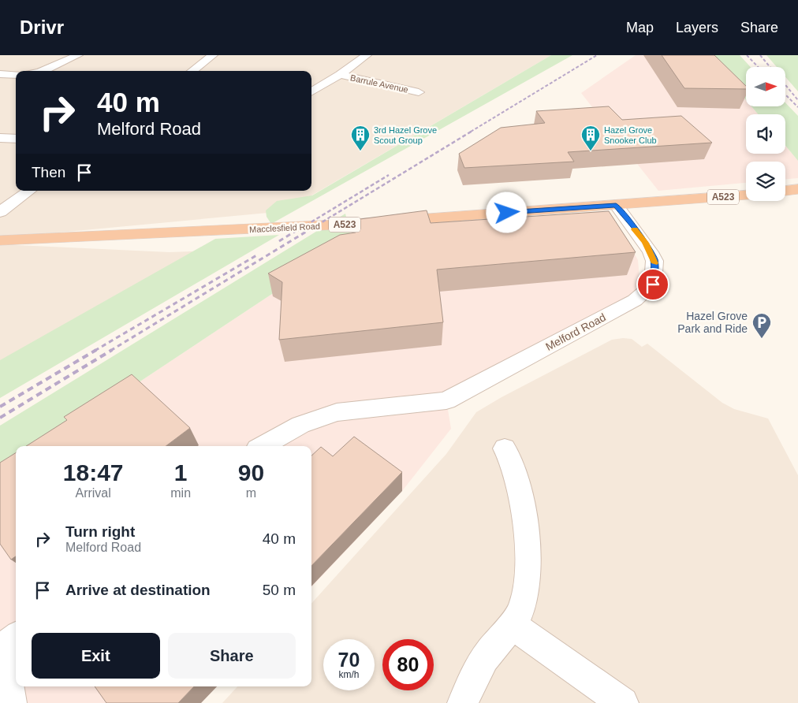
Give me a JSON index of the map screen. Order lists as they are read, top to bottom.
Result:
{
  "streets": {
    "highway": ["A523", "Macclesfield Road"],
    "street": ["Barrule Avenue", "Melford Road"]
  },
  "crossings": [
    ["Macclesfield Road", "Melford Road"]
  ],
  "places": {
    "building": ["3rd Hazel Grove Scout Group", "Hazel Grove Snooker Club"],
    "parking": ["Hazel Grove Park and Ride"]
  },
  "north": "right",
  "page": {
    "header": "Drivr",
    "nav": ["Map", "Layers", "Share"],
    "turn": ["40 m", "Melford Road"],
    "then": "Then",
    "eta": [
      "18:47",
      "Arrival",
      "1",
      "min",
      "90",
      "m"
    ],
    "list": [
      {
        "name": "Turn right",
        "note": "Melford Road",
        "value": "40 m"
      },
      {
        "name": "Arrive at destination",
        "value": "50 m"
      }
    ],
    "buttons": ["Exit", "Share"],
    "speed": "70 km/h",
    "limit": "80"
  }
}
